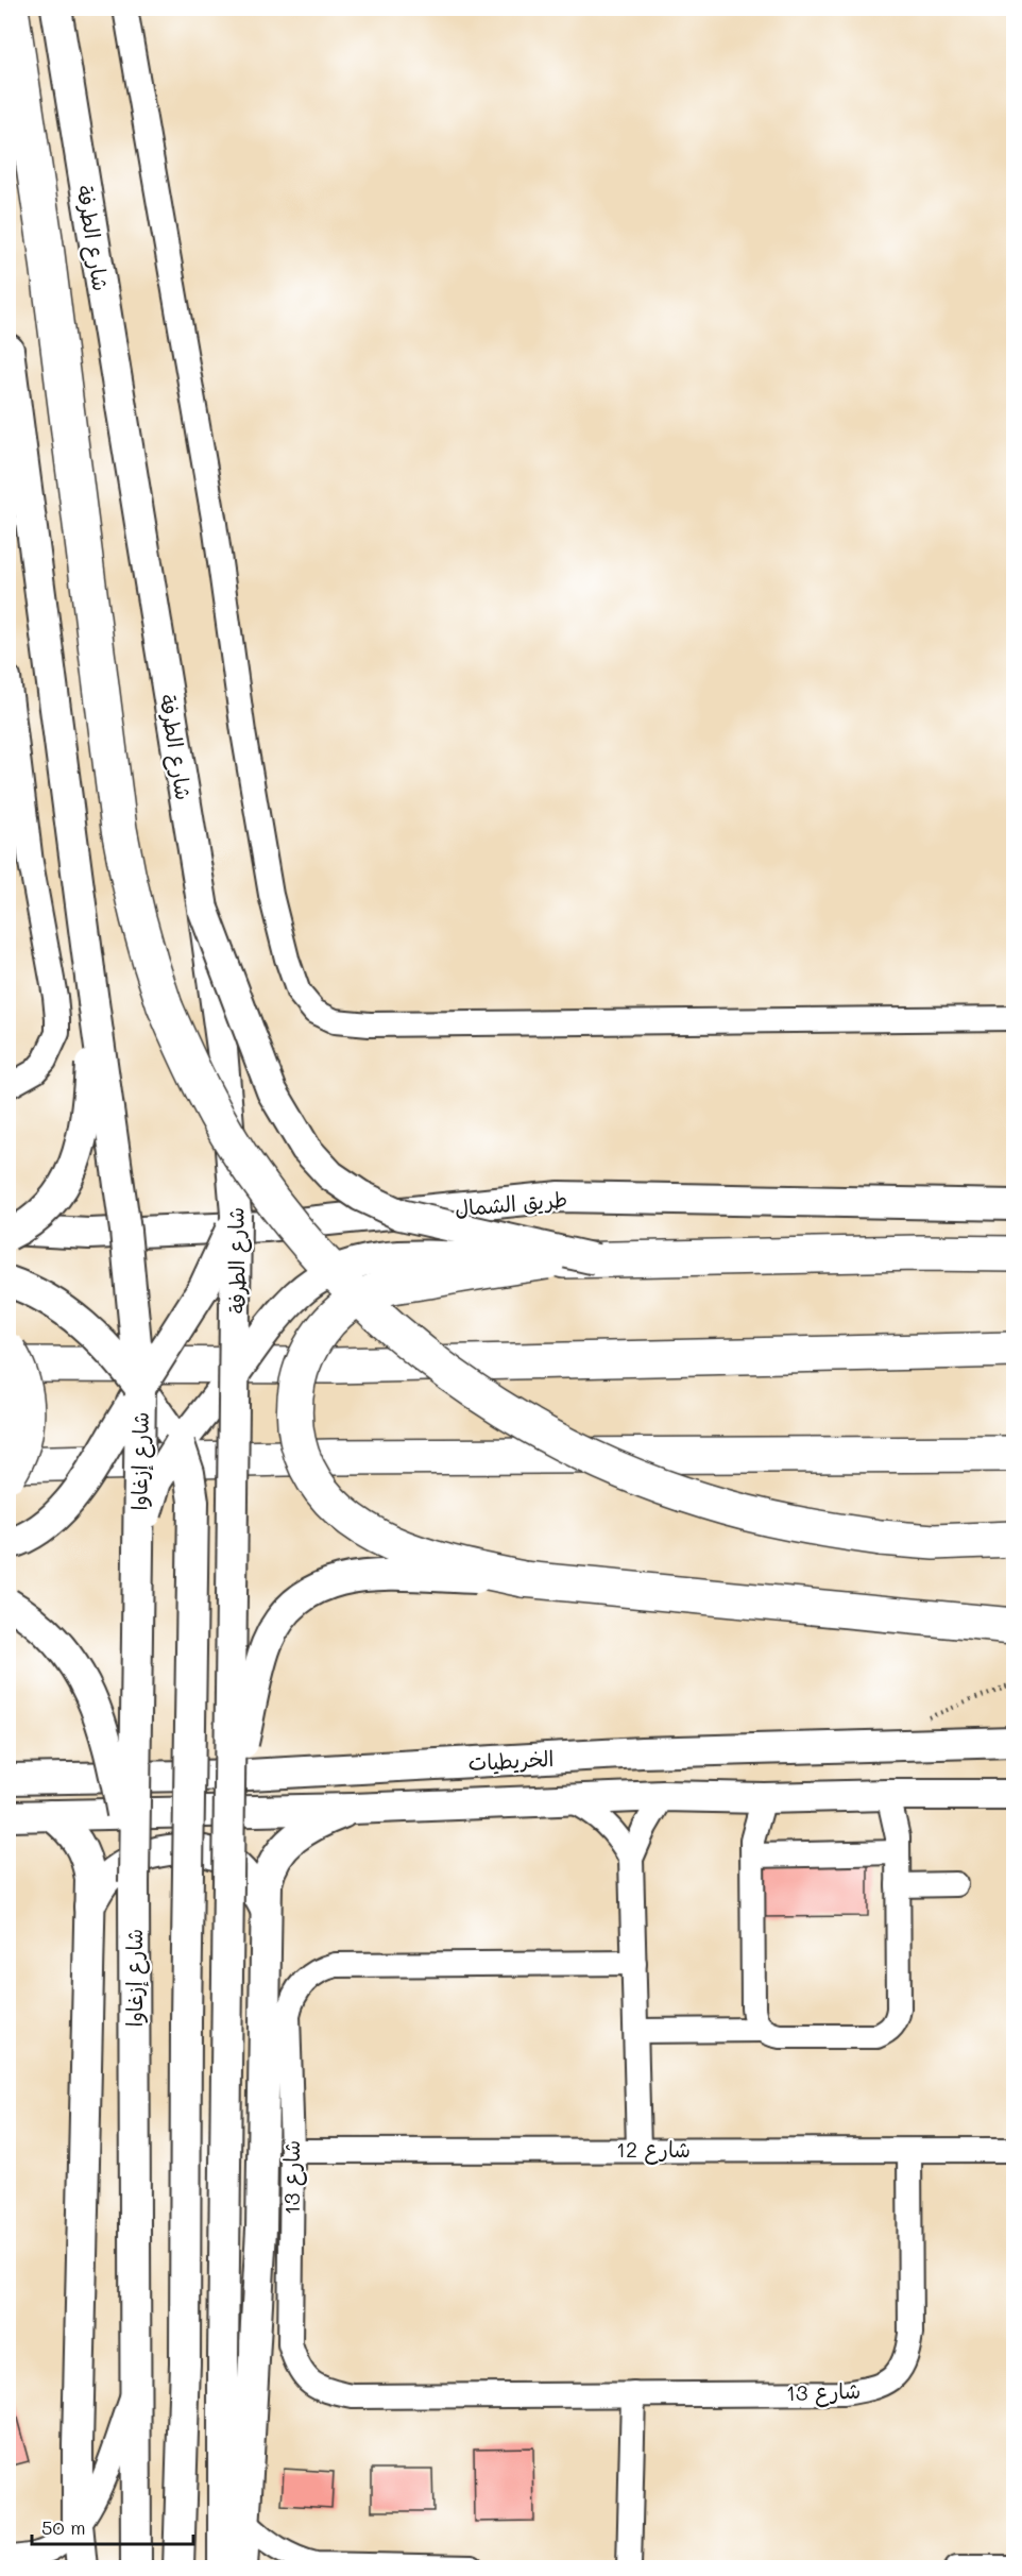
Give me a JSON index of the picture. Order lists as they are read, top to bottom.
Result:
{
  "streets": {
    "main road": [
      "شارع الطرفة",
      "طريق الشمال",
      "شارع إزغاوا",
      "الخريطيات"
    ],
    "street": ["شارع 12", "شارع 13"]
  },
  "crossings": [
    ["شارع 12", "شارع 13"]
  ],
  "scale_bar": "50 m"
}
